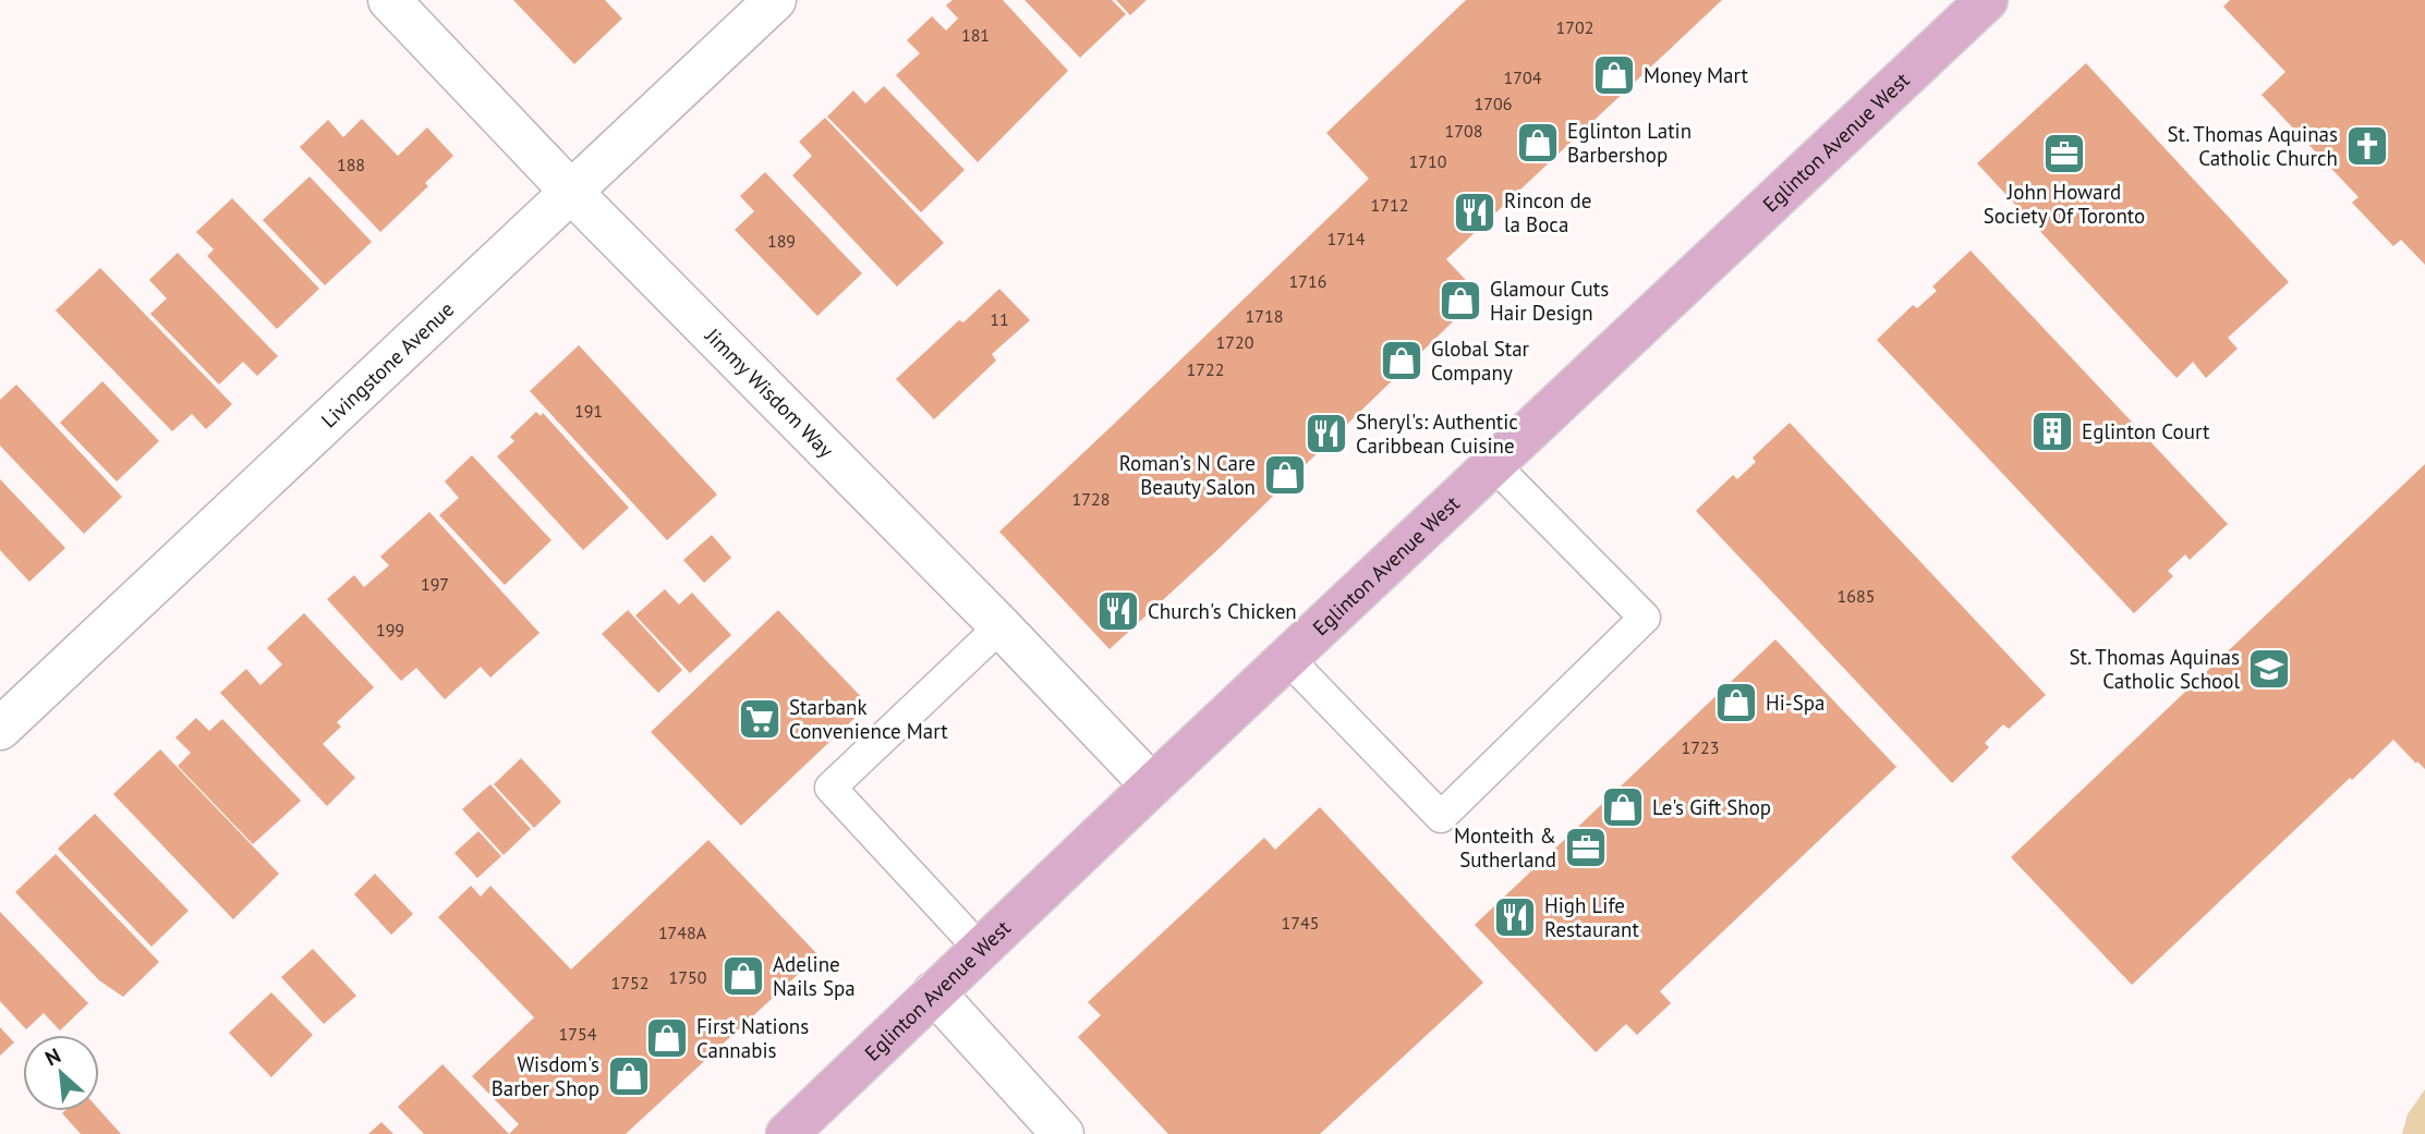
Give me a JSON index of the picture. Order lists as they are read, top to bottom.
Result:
{
  "streets": {
    "main road": ["Eglinton Avenue West"],
    "street": ["Livingstone Avenue", "Jimmy Wisdom Way"]
  },
  "crossings": [
    ["Eglinton Avenue West", "Jimmy Wisdom Way"],
    ["Livingstone Avenue", "Jimmy Wisdom Way"]
  ],
  "places": {
    "shop": [
      "Money Mart",
      "Eglinton Latin Barbershop",
      "Glamour Cuts Hair Design",
      "Global Star Company",
      "Roman’s N Care Beauty Salon",
      "Hi-Spa",
      "Le's Gift Shop",
      "Adeline Nails Spa",
      "First Nations Cannabis",
      "Wisdom's Barber Shop"
    ],
    "church": ["St. Thomas Aquinas Catholic Church"],
    "office": ["John Howard Society Of Toronto", "Monteith & Sutherland"],
    "restaurant": [
      "Rincon de la Boca",
      "Sheryl's: Authentic Caribbean Cuisine",
      "Church's Chicken",
      "High Life Restaurant"
    ],
    "building": ["Eglinton Court"],
    "school or university": ["St. Thomas Aquinas Catholic School"],
    "supermarket": ["Starbank Convenience Mart"]
  },
  "house_numbers": [
    "1702",
    "181",
    "1704",
    "1706",
    "1708",
    "1710",
    "188",
    "1712",
    "1714",
    "189",
    "1716",
    "1718",
    "11",
    "1720",
    "1722",
    "191",
    "1728",
    "197",
    "1685",
    "199",
    "1723",
    "1745",
    "1748A",
    "1750",
    "1752",
    "1754"
  ],
  "north": "top left"
}
